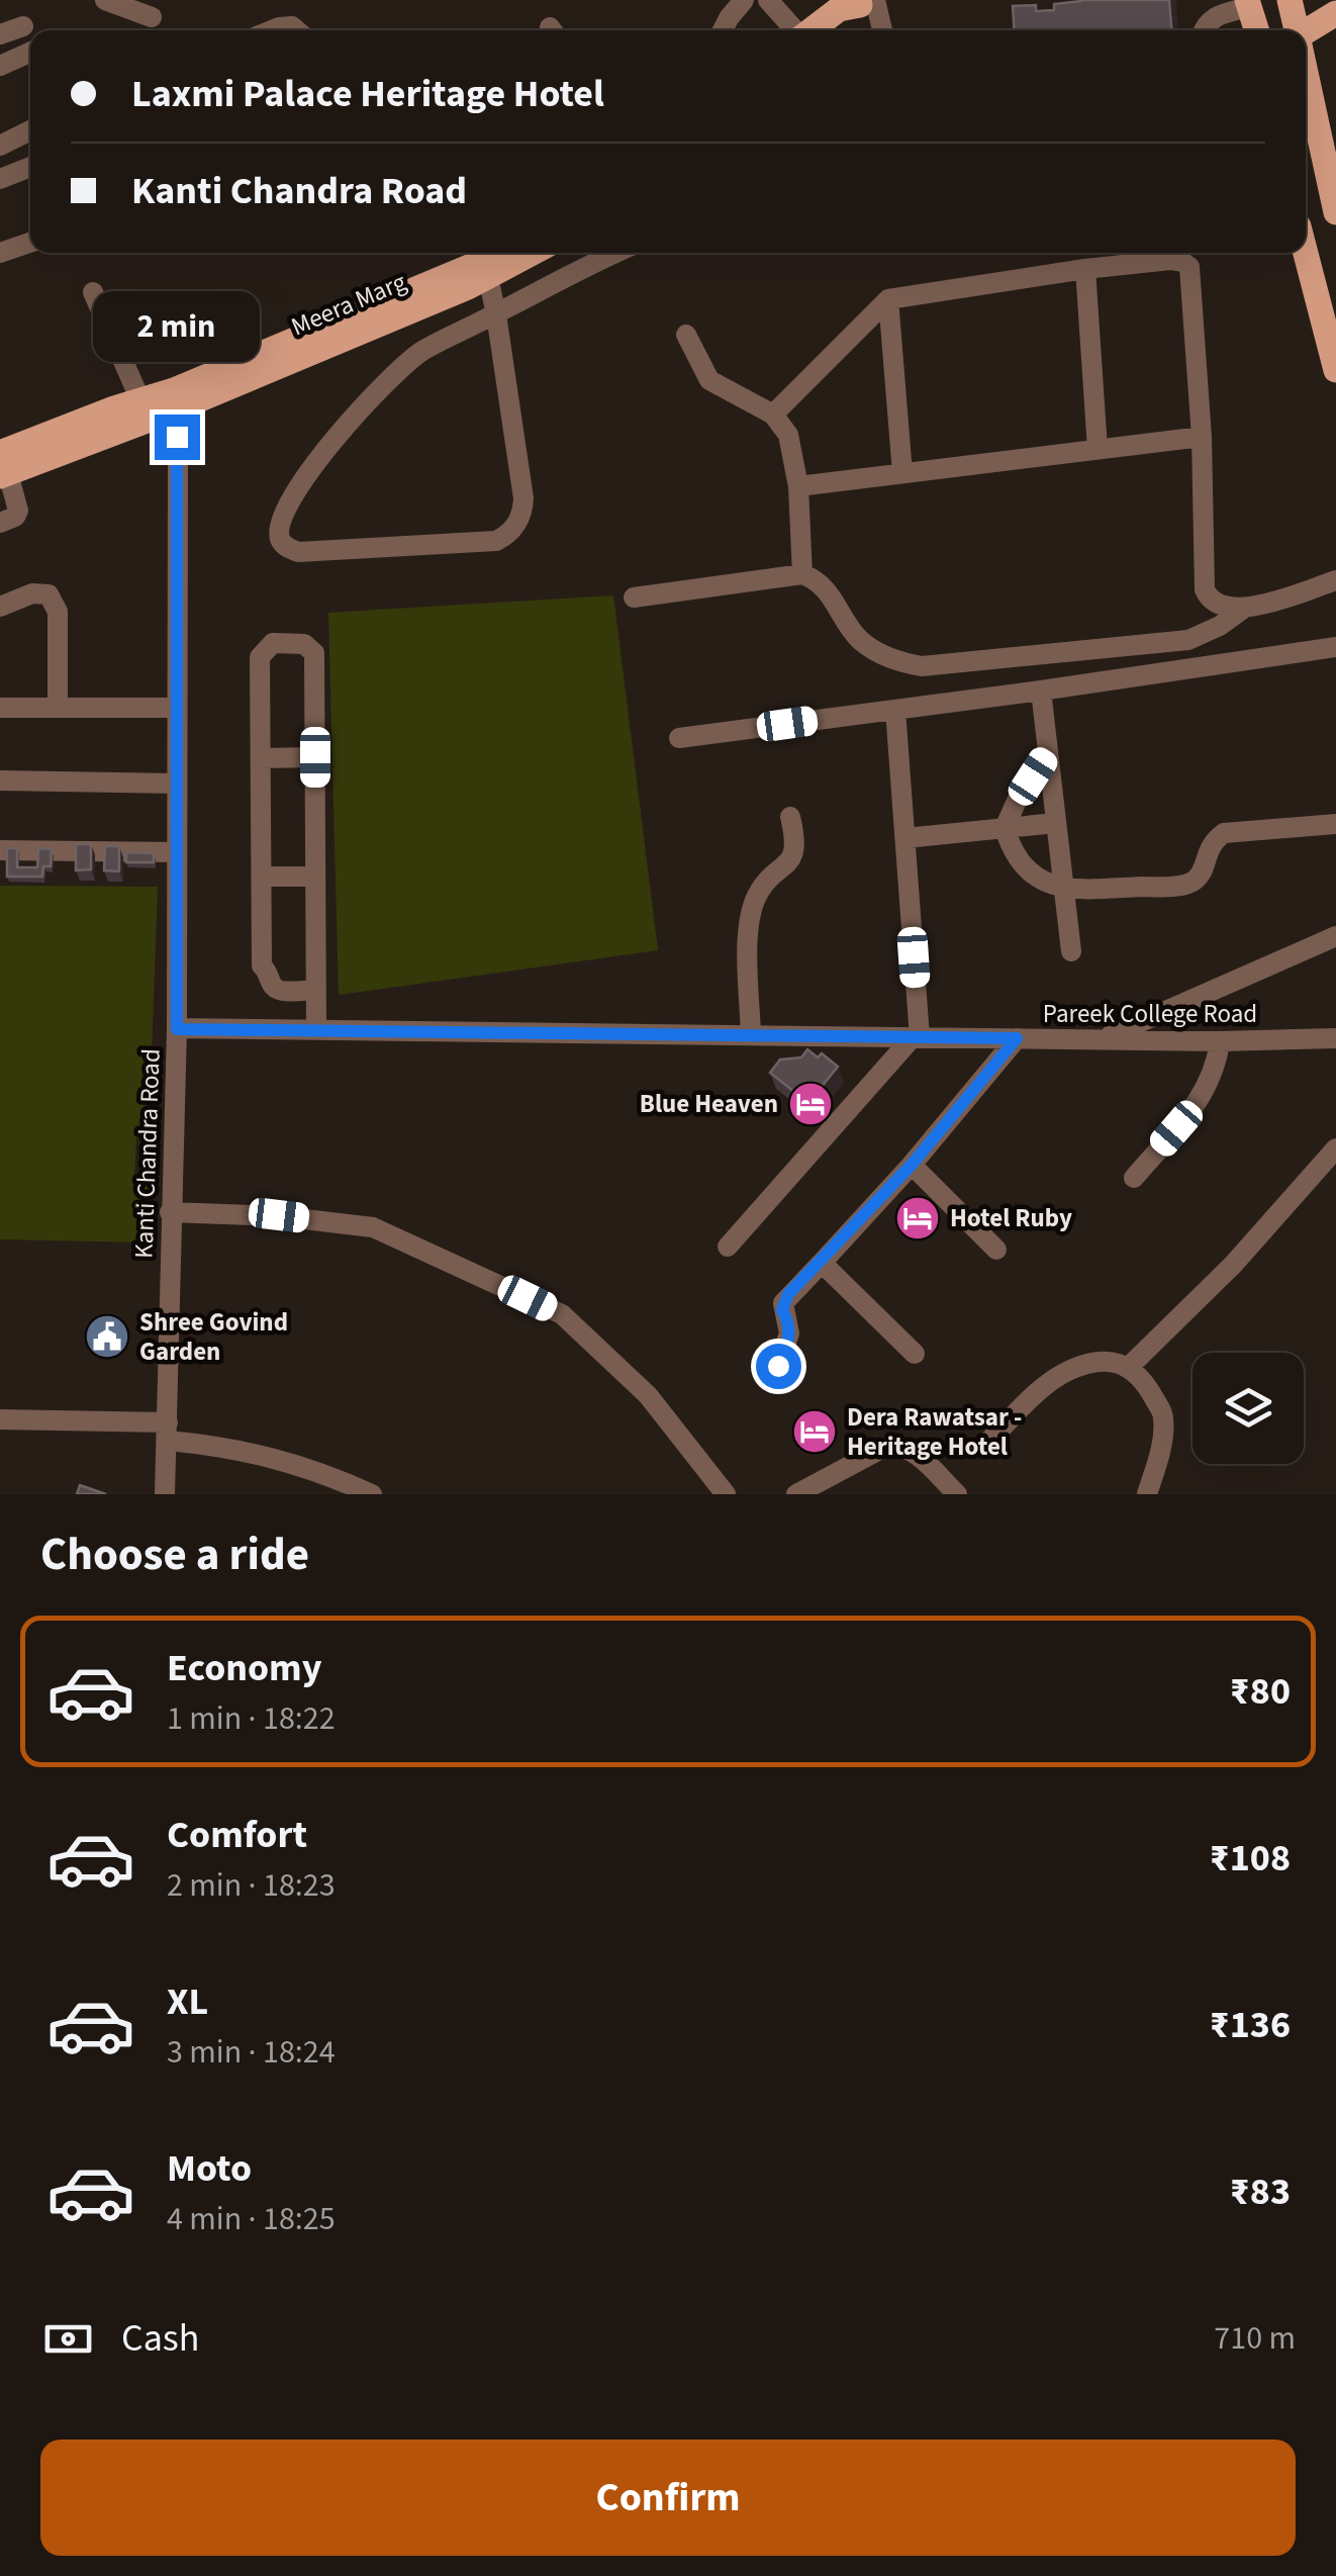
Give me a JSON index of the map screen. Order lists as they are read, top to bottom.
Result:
{
  "streets": {
    "main road": ["Meera Marg"],
    "street": ["Pareek College Road", "Kanti Chandra Road"]
  },
  "crossings": [
    ["Meera Marg", "Kanti Chandra Road"],
    ["Pareek College Road", "Kanti Chandra Road"]
  ],
  "places": {
    "hotel": ["Blue Heaven", "Hotel Ruby", "Dera Rawatsar - Heritage Hotel"],
    "public building": ["Shree Govind Garden"]
  },
  "page": {
    "banner": ["Laxmi Palace Heritage Hotel", "Kanti Chandra Road"],
    "bubble": "2 min",
    "heading": "Choose a ride",
    "list": [
      {
        "name": "Economy",
        "note": "1 min · 18:22",
        "value": "₹80"
      },
      {
        "name": "Comfort",
        "note": "2 min · 18:23",
        "value": "₹108"
      },
      {
        "name": "XL",
        "note": "3 min · 18:24",
        "value": "₹136"
      },
      {
        "name": "Moto",
        "note": "4 min · 18:25",
        "value": "₹83"
      }
    ],
    "pay": ["Cash", "710 m"],
    "buttons": "Confirm"
  }
}
